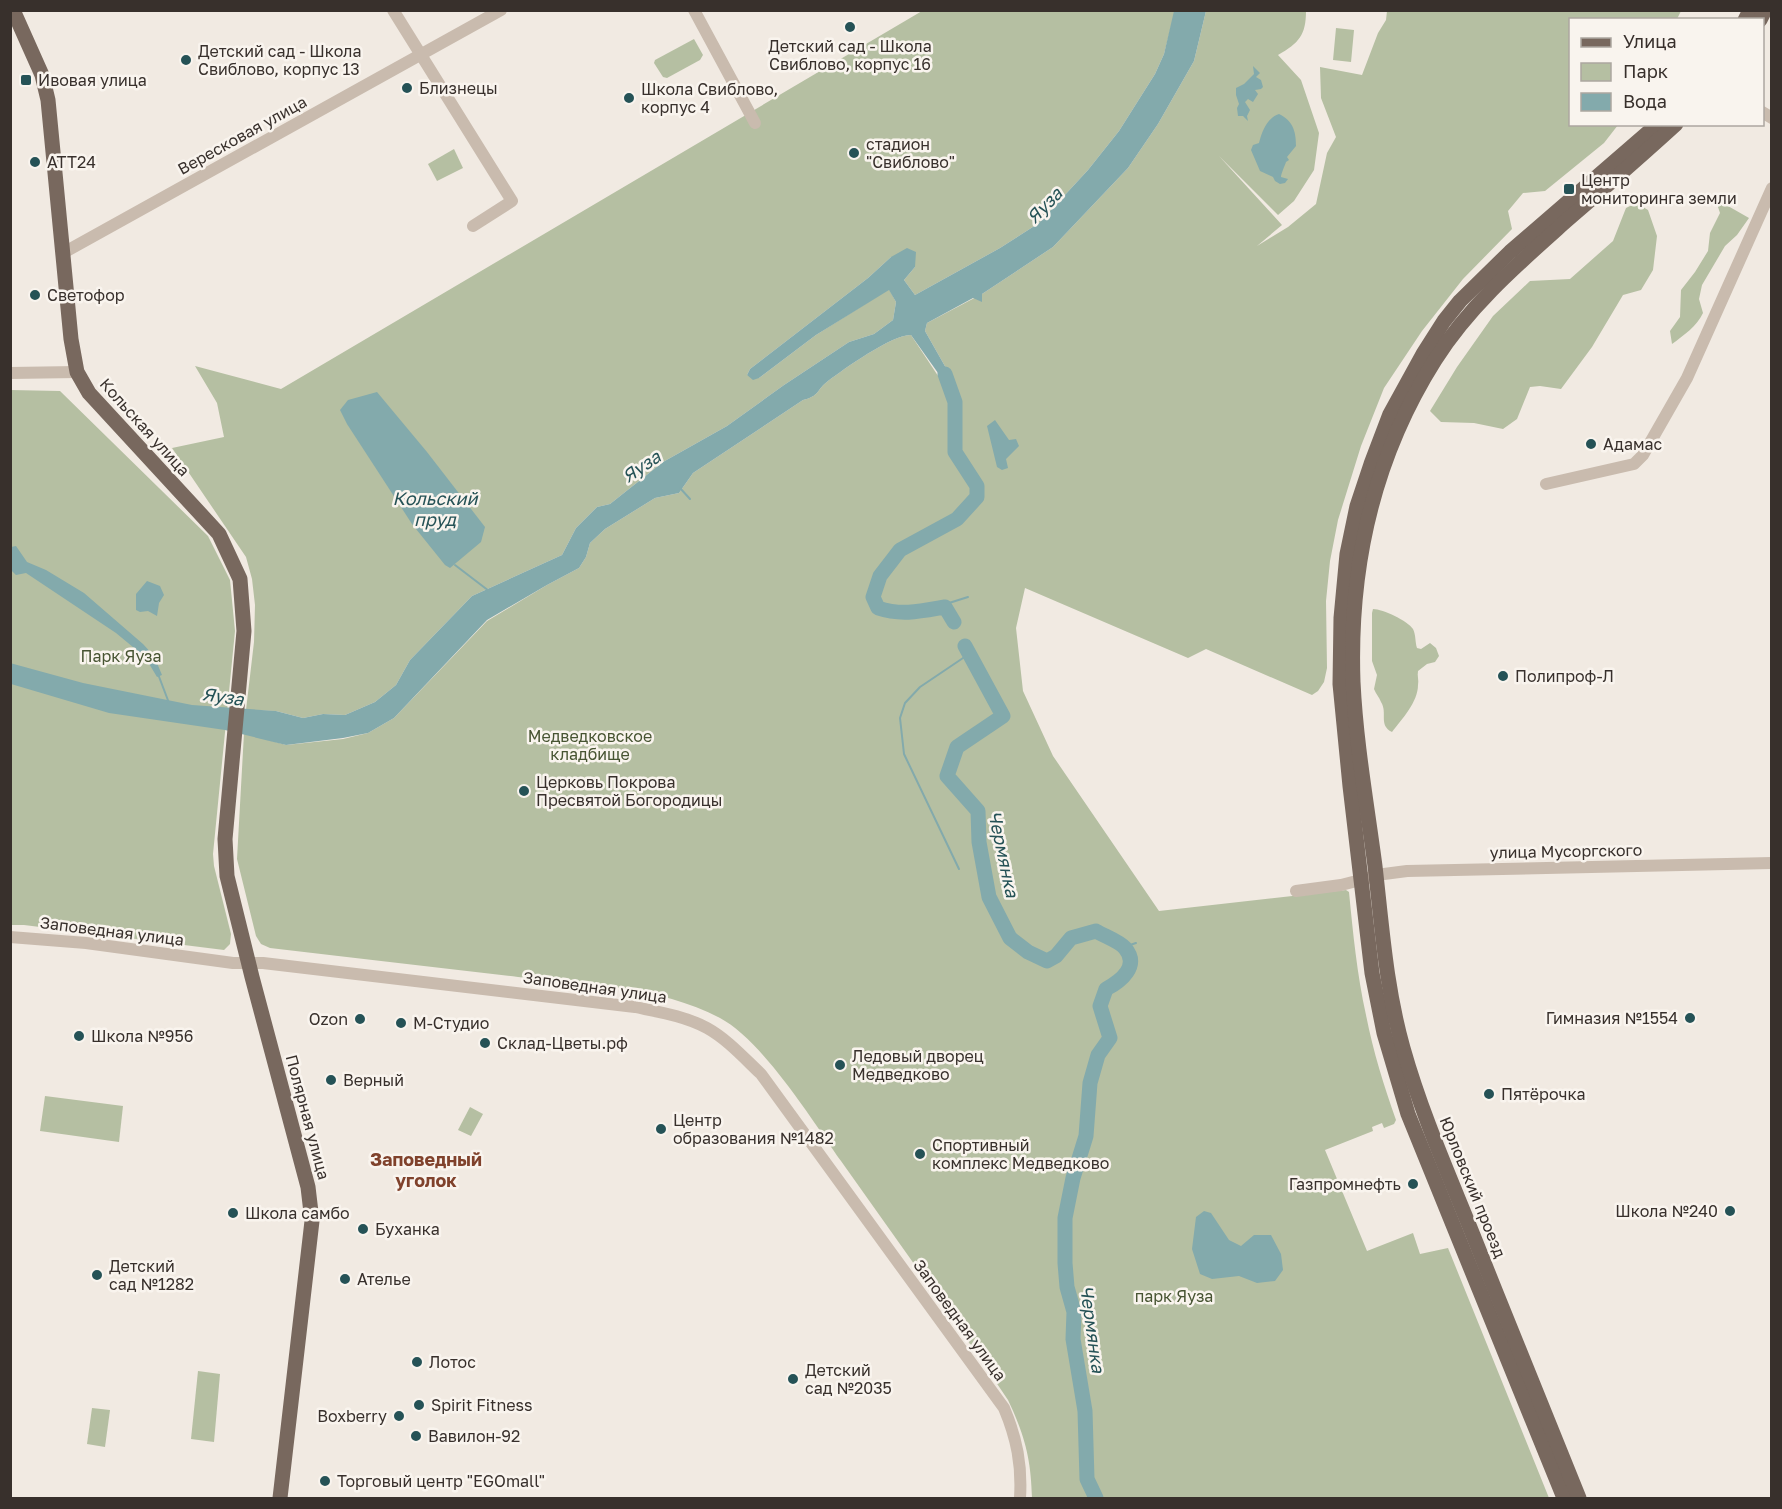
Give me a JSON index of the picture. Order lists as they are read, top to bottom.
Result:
{
  "streets": {
    "main road": ["Кольская улица", "Полярная улица", "Юрловский проезд"],
    "street": ["Вересковая улица", "улица Мусоргского", "Заповедная улица"]
  },
  "crossings": [
    ["Вересковая улица", "Кольская улица"],
    ["Кольская улица", "Полярная улица"],
    ["улица Мусоргского", "Юрловский проезд"],
    ["Заповедная улица", "Полярная улица"]
  ],
  "districts": ["Заповедный уголок"],
  "water": ["Яуза", "Кольский пруд", "Чермянка"],
  "parks": ["Парк Яуза", "Медведковское кладбище", "парк Яуза"],
  "places": {
    "other": [
      "Детский сад - Школа Свиблово, корпус 16",
      "Детский сад - Школа Свиблово, корпус 13",
      "Близнецы",
      "Школа Свиблово, корпус 4",
      "стадион \"Свиблово\"",
      "АТТ24",
      "Светофор",
      "Адамас",
      "Полипроф-Л",
      "Церковь Покрова Пресвятой Богородицы",
      "Гимназия №1554",
      "Ozon",
      "М-Студио",
      "Школа №956",
      "Склад-Цветы.рф",
      "Ледовый дворец Медведково",
      "Верный",
      "Пятёрочка",
      "Центр образования №1482",
      "Спортивный комплекс Медведково",
      "Газпромнефть",
      "Школа №240",
      "Школа самбо",
      "Буханка",
      "Детский сад №1282",
      "Ателье",
      "Лотос",
      "Детский сад №2035",
      "Spirit Fitness",
      "Boxberry",
      "Вавилон-92",
      "Торговый центр \"EGOmall\""
    ],
    "transit": ["Ивовая улица", "Центр мониторинга земли"]
  },
  "legend": ["Улица", "Парк", "Вода"]
}
